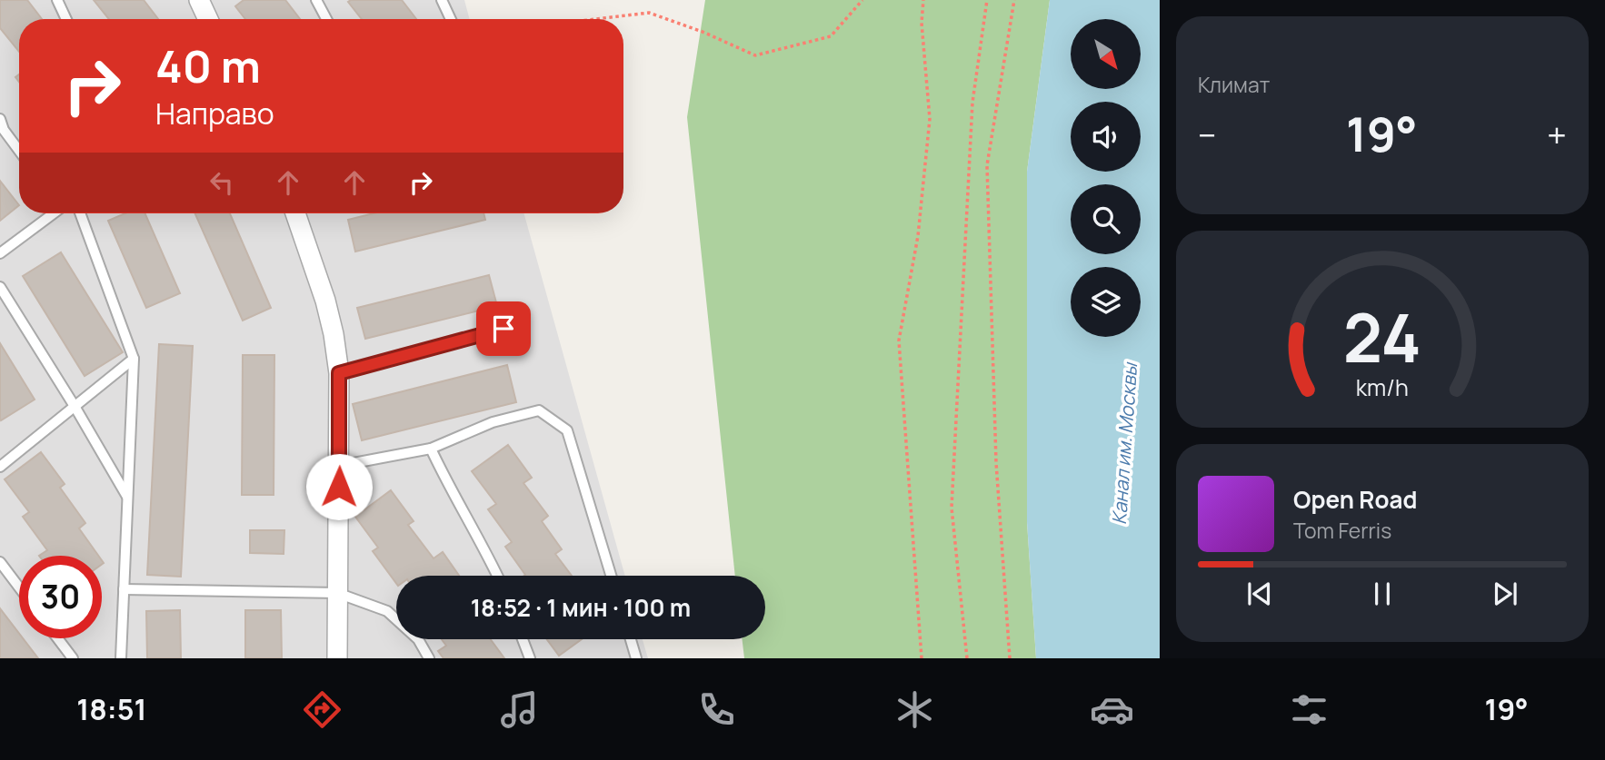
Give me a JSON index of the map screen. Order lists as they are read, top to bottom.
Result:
{
  "water": ["Канал им. Москвы"],
  "north": "bottom right",
  "page": {
    "tile": "Климат",
    "turn": ["40 m", "Направо"],
    "heat": ["−", "19°", "+"],
    "song": ["Open Road", "Tom Ferris"],
    "limit": "30",
    "trip": "18:52 · 1 мин · 100 m",
    "tabs": ["18:51", "19°"],
    "gauge": ["24", "km/h"]
  }
}
